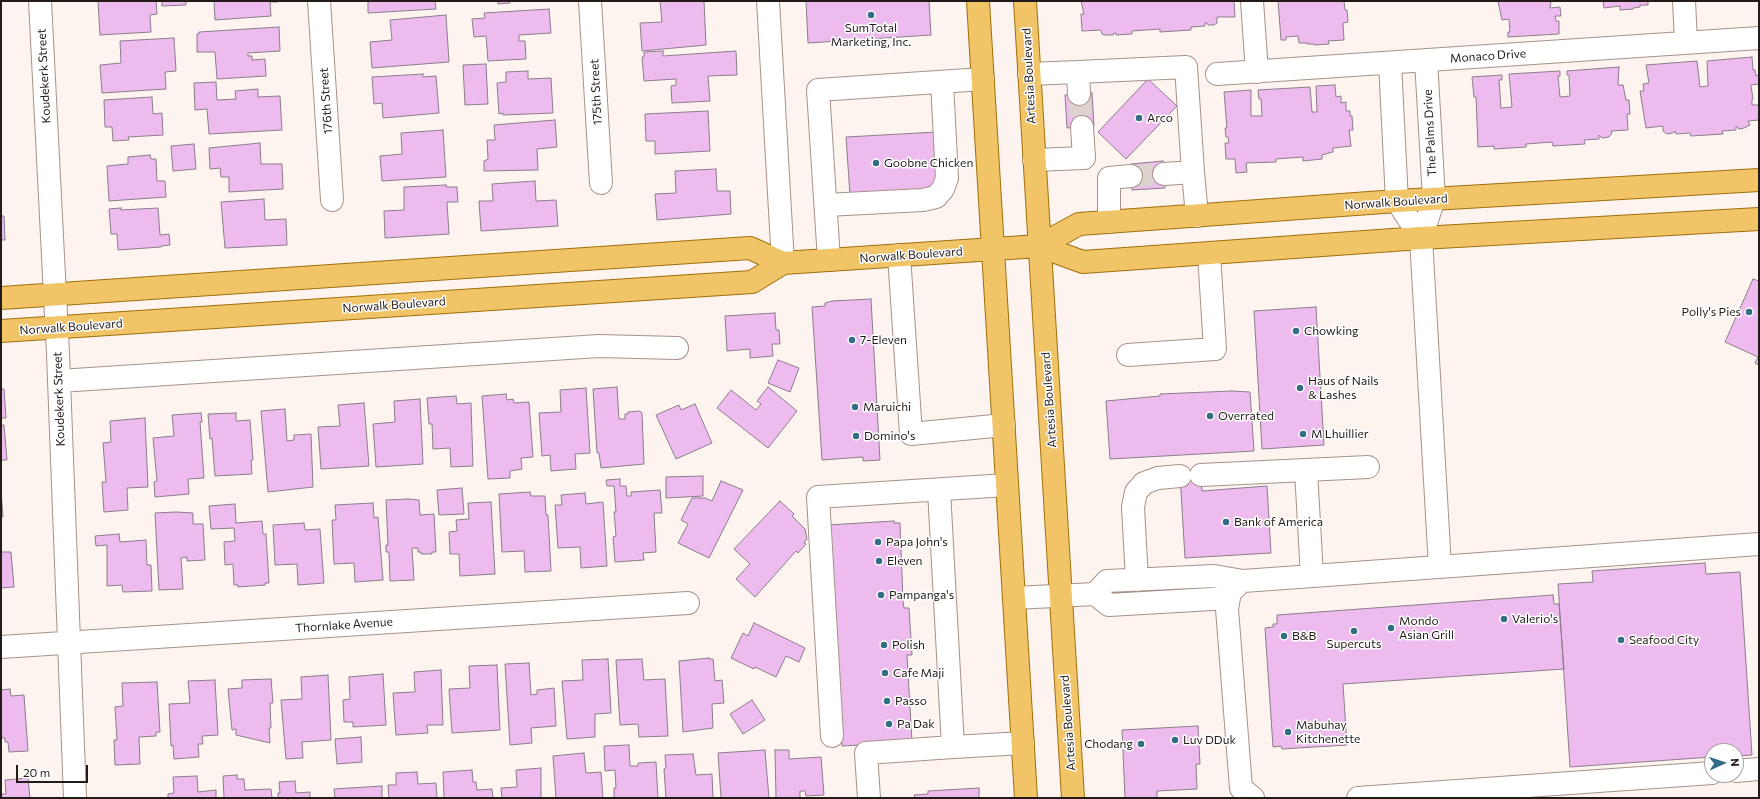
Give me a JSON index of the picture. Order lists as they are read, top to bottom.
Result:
{
  "streets": {
    "main road": ["Artesia Boulevard", "Norwalk Boulevard"],
    "street": [
      "Monaco Drive",
      "Koudekerk Street",
      "175th Street",
      "176th Street",
      "The Palms Drive",
      "Thornlake Avenue"
    ]
  },
  "crossings": [
    ["Monaco Drive", "The Palms Drive"],
    ["Koudekerk Street", "Norwalk Boulevard"],
    ["Koudekerk Street", "Thornlake Avenue"],
    ["Artesia Boulevard", "Norwalk Boulevard"],
    ["The Palms Drive", "Norwalk Boulevard"]
  ],
  "places": [
    "SumTotal Marketing, Inc.",
    "Arco",
    "Goobne Chicken",
    "Polly's Pies",
    "Chowking",
    "7-Eleven",
    "Haus of Nails & Lashes",
    "Maruichi",
    "Overrated",
    "M Lhuillier",
    "Domino's",
    "Bank of America",
    "Papa John's",
    "Eleven",
    "Pampanga's",
    "Valerio's",
    "Mondo Asian Grill",
    "Supercuts",
    "B&B",
    "Seafood City",
    "Polish",
    "Cafe Maji",
    "Passo",
    "Pa Dak",
    "Mabuhay Kitchenette",
    "Luv DDuk",
    "Chodang"
  ],
  "scale_bar": "20 m",
  "north": "right"
}
